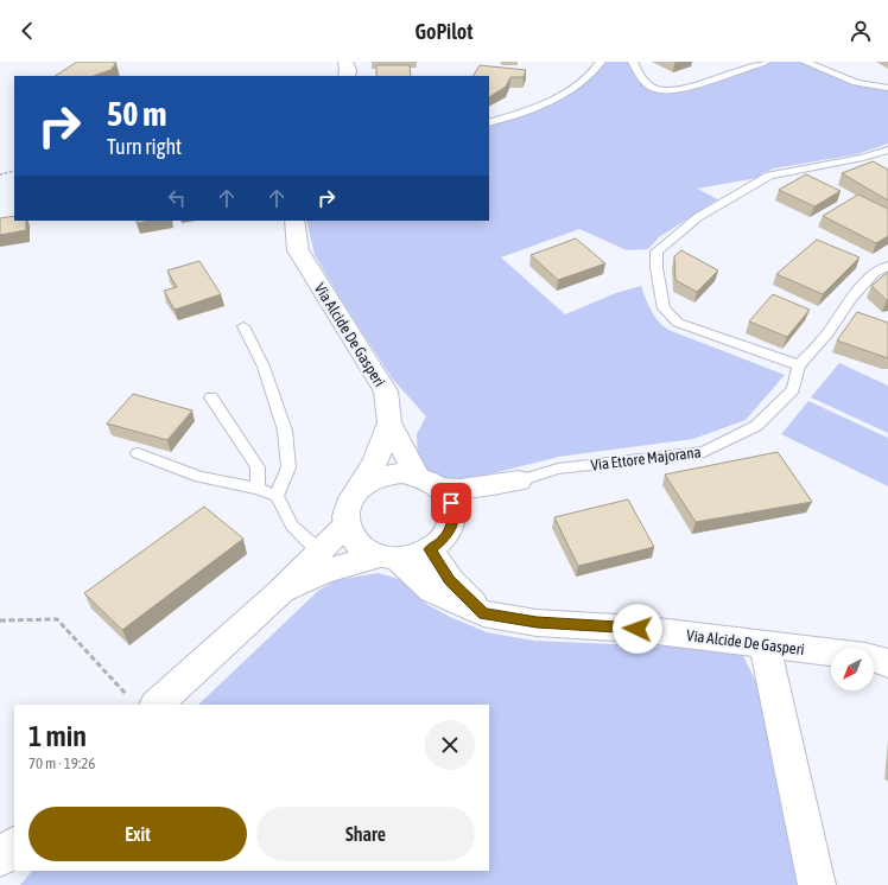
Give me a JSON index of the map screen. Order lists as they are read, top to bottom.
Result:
{
  "streets": {
    "main road": ["Via Alcide De Gasperi"],
    "lane": ["Via Ettore Majorana"]
  },
  "north": "bottom left",
  "page": {
    "header": "GoPilot",
    "turn": ["50 m", "Turn right"],
    "heading": ["1 min", "70 m · 19:26"],
    "buttons": ["Exit", "Share"]
  }
}
